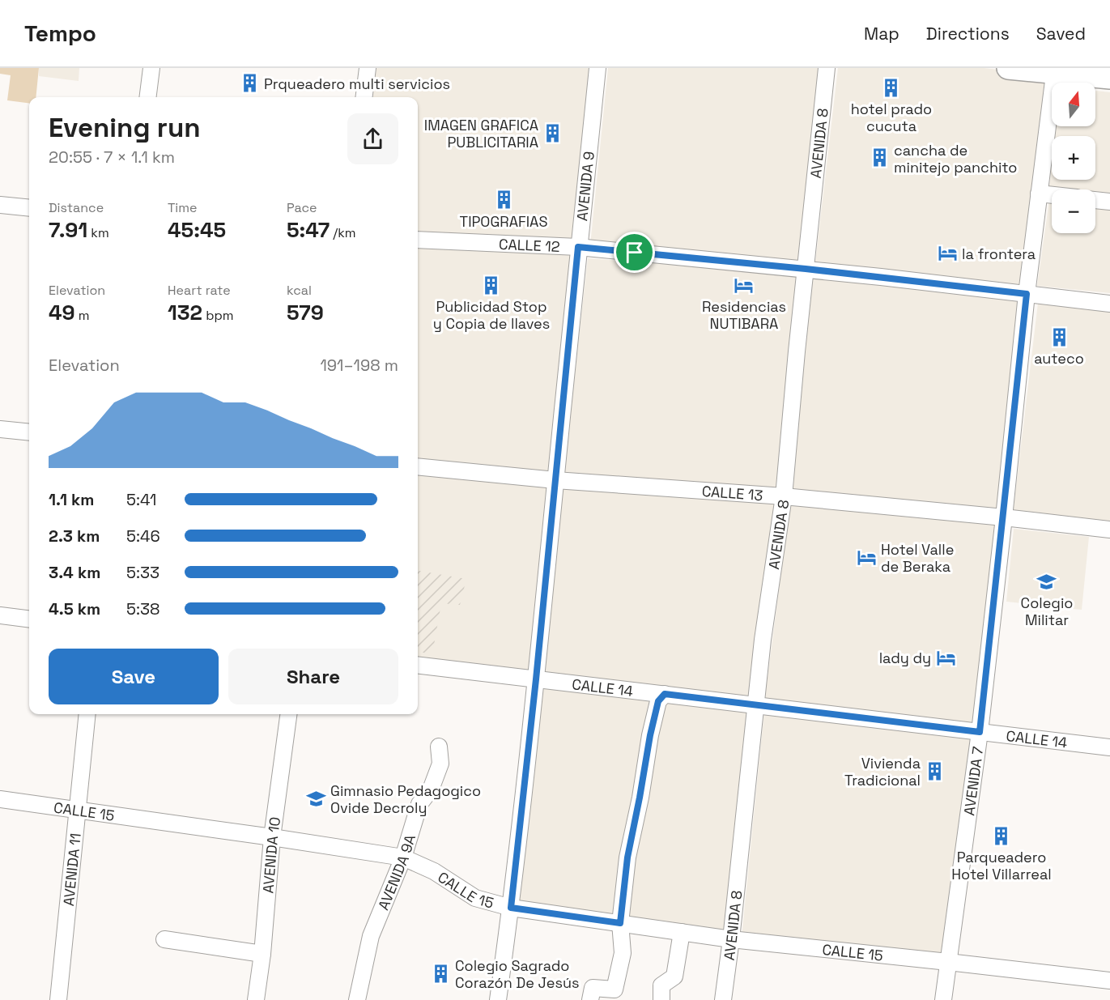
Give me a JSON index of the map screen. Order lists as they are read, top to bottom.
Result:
{
  "streets": {
    "street": [
      "AVENIDA 8",
      "AVENIDA 9",
      "CALLE 12",
      "CALLE 13",
      "CALLE 14",
      "AVENIDA 7",
      "CALLE 15",
      "AVENIDA 10",
      "AVENIDA 11",
      "AVENIDA 9A"
    ]
  },
  "crossings": [
    ["AVENIDA 8", "CALLE 12"],
    ["AVENIDA 8", "CALLE 13"],
    ["AVENIDA 8", "CALLE 14"],
    ["AVENIDA 8", "CALLE 15"],
    ["AVENIDA 9", "CALLE 12"],
    ["AVENIDA 9", "CALLE 13"],
    ["AVENIDA 9", "CALLE 14"],
    ["AVENIDA 9", "CALLE 15"],
    ["CALLE 12", "AVENIDA 7"],
    ["CALLE 13", "AVENIDA 7"],
    ["CALLE 14", "AVENIDA 7"],
    ["AVENIDA 7", "CALLE 15"],
    ["CALLE 15", "AVENIDA 10"],
    ["CALLE 15", "AVENIDA 11"],
    ["CALLE 15", "AVENIDA 9A"]
  ],
  "places": {
    "building": [
      "Prqueadero multi servicios",
      "hotel prado cucuta",
      "IMAGEN GRAFICA PUBLICITARIA",
      "cancha de minitejo panchito",
      "TIPOGRAFIAS",
      "Publicidad Stop y Copia de llaves",
      "auteco",
      "Vivienda Tradicional",
      "Parqueadero Hotel Villarreal",
      "Colegio Sagrado Corazón De Jesús"
    ],
    "hotel": [
      "la frontera",
      "Residencias NUTIBARA",
      "Hotel Valle de Beraka",
      "lady dy"
    ],
    "school or university": ["Colegio Militar", "Gimnasio Pedagogico Ovide Decroly"]
  },
  "north": "top",
  "page": {
    "header": "Tempo",
    "nav": ["Map", "Directions", "Saved"],
    "map_buttons": ["+", "−"],
    "heading": ["Evening run", "20:55 · 7 × 1.1 km"],
    "stats": [
      ["Distance", "7.91 km"],
      ["Time", "45:45"],
      ["Pace", "5:47 /km"],
      ["Elevation", "49 m"],
      ["Heart rate", "132 bpm"],
      ["kcal", "579"]
    ],
    "chart": ["Elevation", "191–198 m"],
    "list": [
      {
        "name": "1.1 km",
        "note": "5:41"
      },
      {
        "name": "2.3 km",
        "note": "5:46"
      },
      {
        "name": "3.4 km",
        "note": "5:33"
      },
      {
        "name": "4.5 km",
        "note": "5:38"
      }
    ],
    "buttons": ["Save", "Share"]
  }
}
